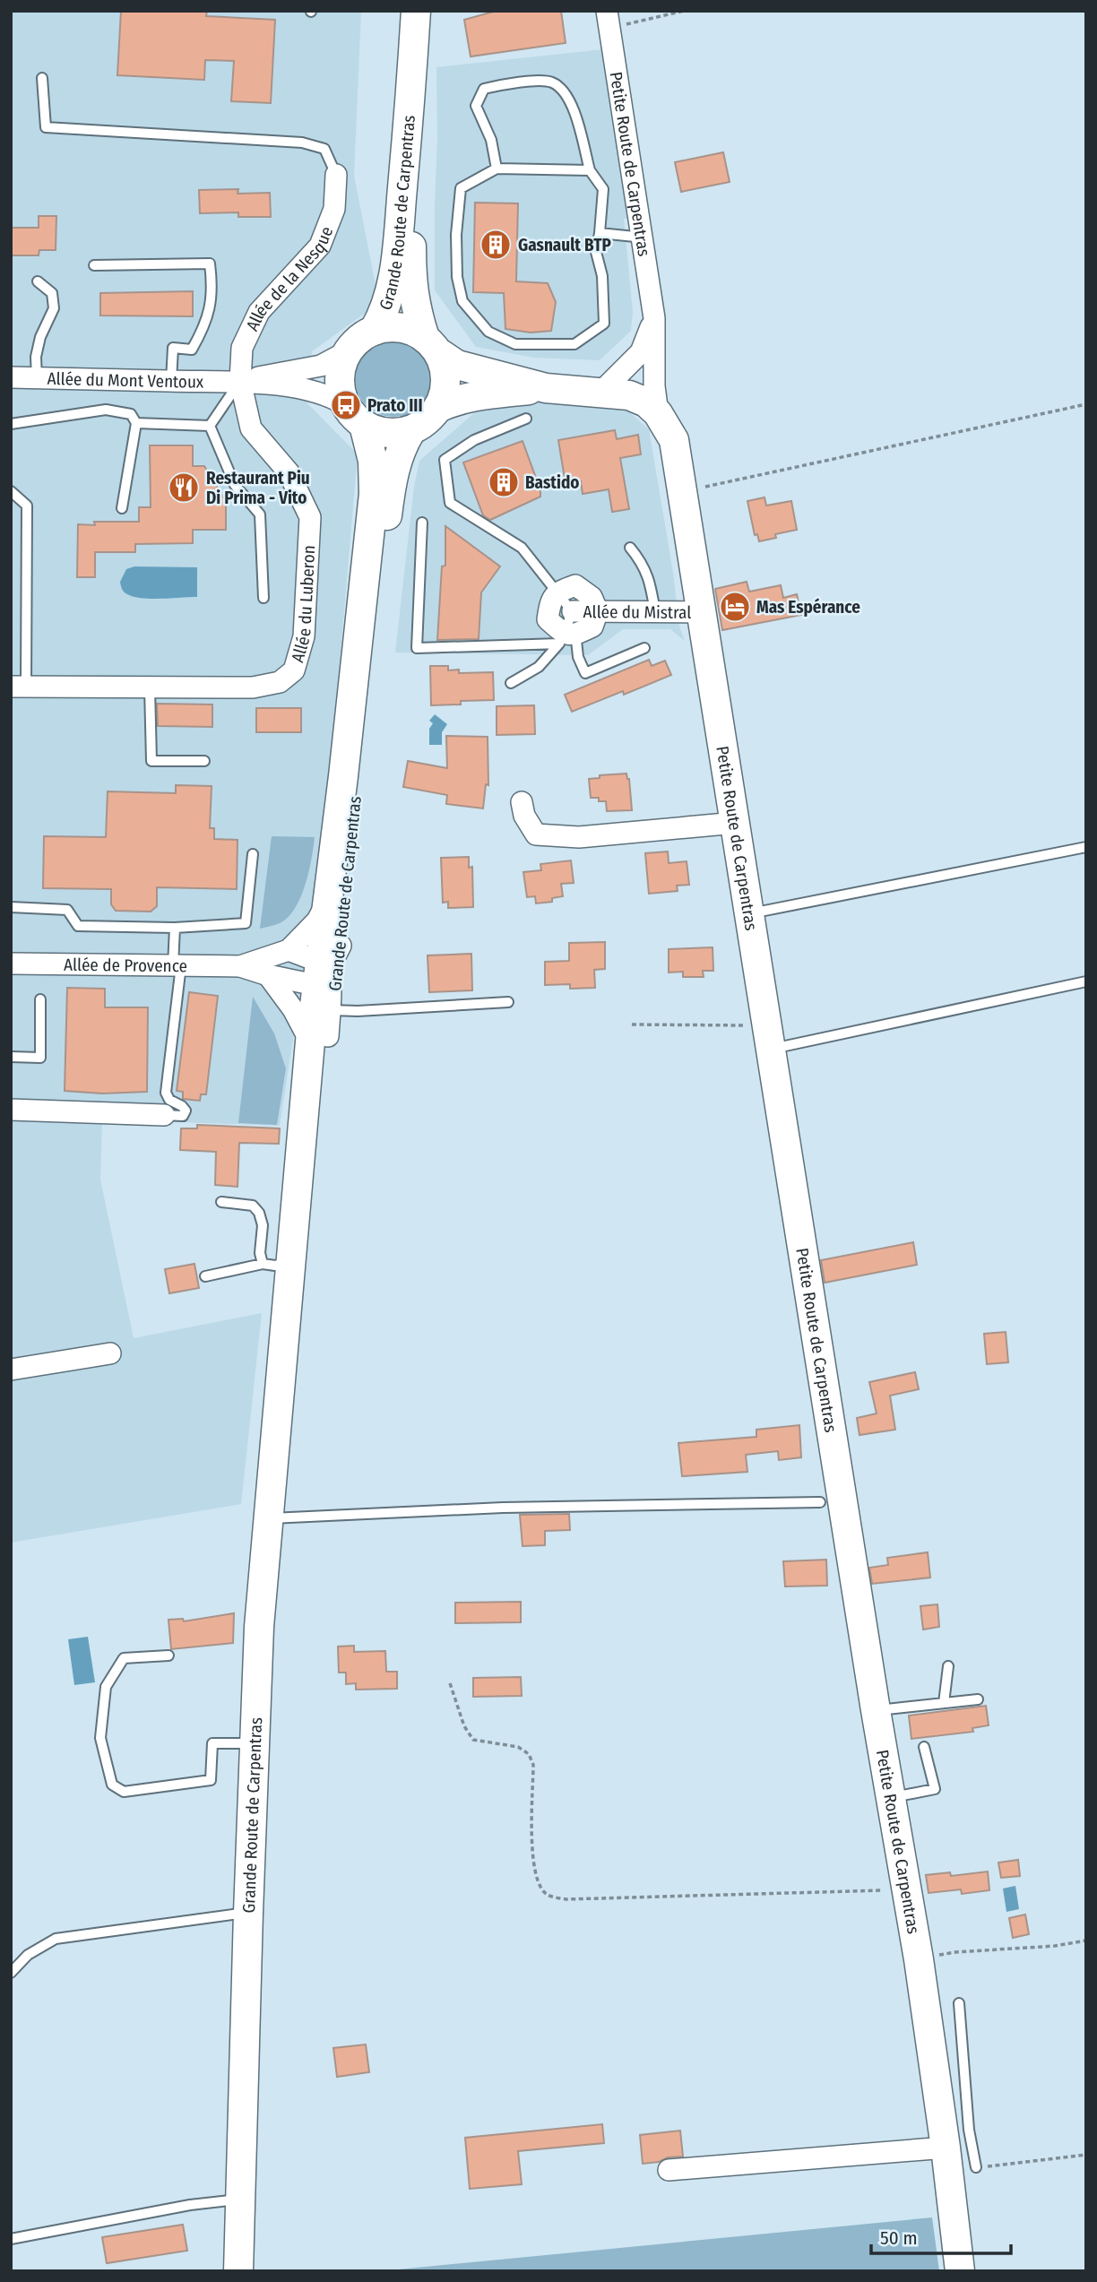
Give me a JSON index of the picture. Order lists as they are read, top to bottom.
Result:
{
  "streets": {
    "main road": ["Petite Route de Carpentras", "Grande Route de Carpentras"],
    "street": [
      "Allée de la Nesque",
      "Allée du Mont Ventoux",
      "Allée du Luberon",
      "Allée du Mistral",
      "Allée de Provence"
    ]
  },
  "crossings": [
    ["Petite Route de Carpentras", "Grande Route de Carpentras"],
    ["Petite Route de Carpentras", "Allée du Mont Ventoux"],
    ["Petite Route de Carpentras", "Allée du Mistral"],
    ["Grande Route de Carpentras", "Allée du Mont Ventoux"],
    ["Grande Route de Carpentras", "Allée de Provence"],
    ["Allée de la Nesque", "Allée du Mont Ventoux"],
    ["Allée de la Nesque", "Allée du Luberon"],
    ["Allée du Mont Ventoux", "Allée du Luberon"]
  ],
  "places": {
    "building": ["Gasnault BTP", "Bastido"],
    "bus stop": ["Prato III"],
    "restaurant": ["Restaurant Piu Di Prima - Vito"],
    "hotel": ["Mas Espérance"]
  },
  "scale_bar": "50 m"
}
